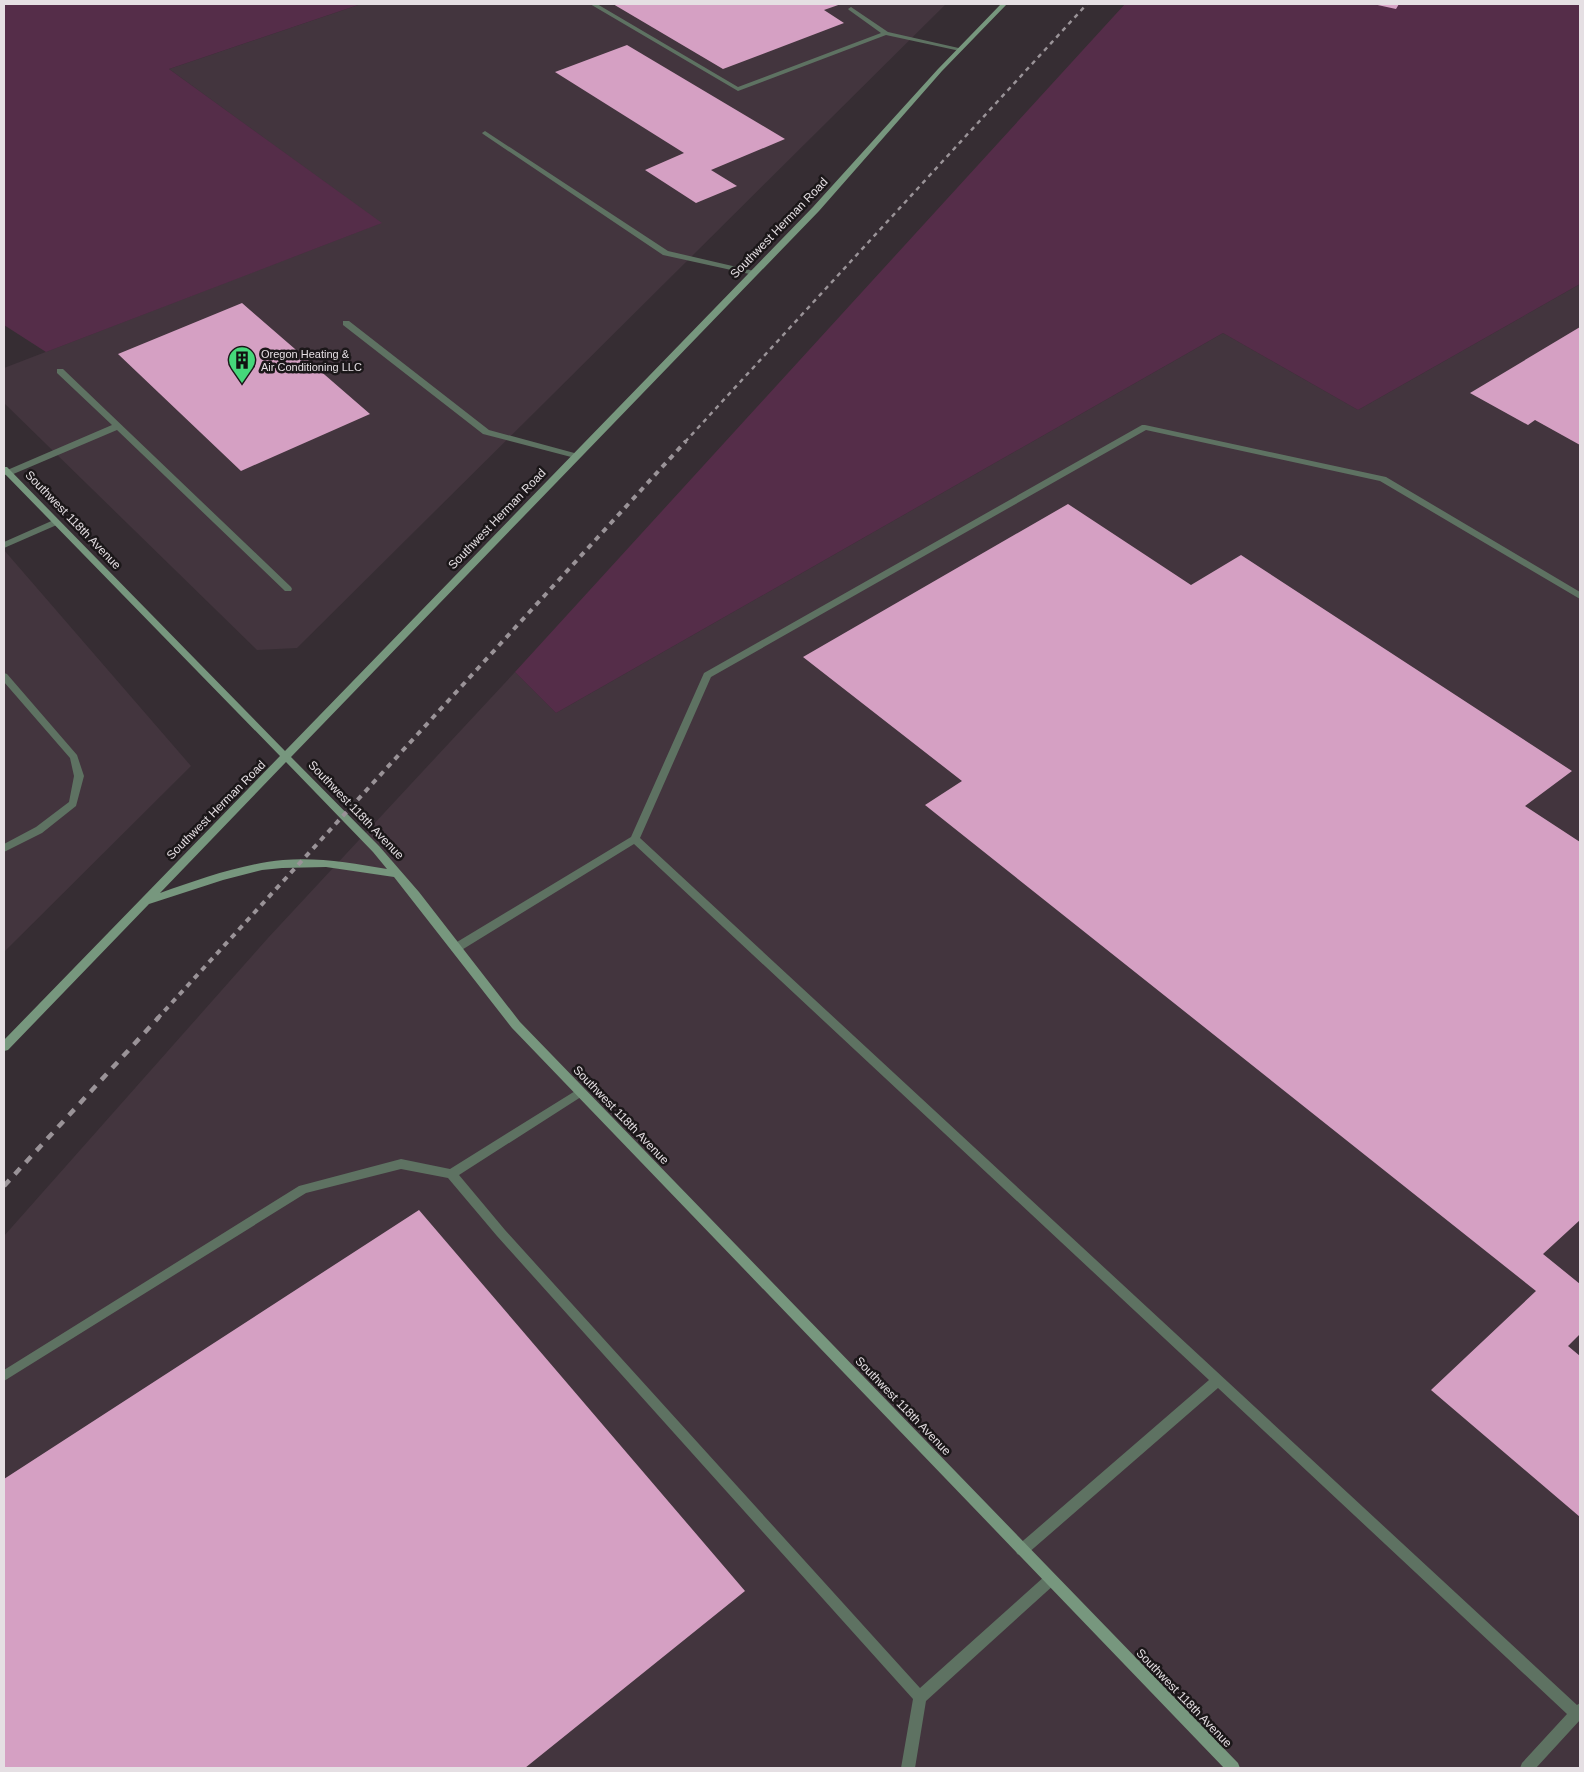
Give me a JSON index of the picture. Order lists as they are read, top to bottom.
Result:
{
  "streets": {
    "main road": ["Southwest Herman Road", "Southwest 118th Avenue"]
  },
  "crossings": [
    ["Southwest Herman Road", "Southwest 118th Avenue"]
  ],
  "places": {
    "building": ["Oregon Heating & Air Conditioning LLC"]
  }
}
